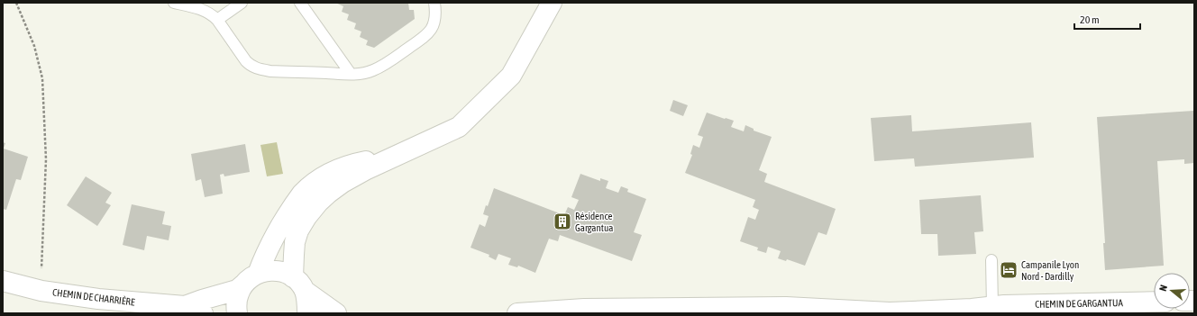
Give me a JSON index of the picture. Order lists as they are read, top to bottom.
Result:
{
  "streets": {
    "street": ["CHEMIN DE CHARRIÈRE", "CHEMIN DE GARGANTUA"]
  },
  "places": {
    "building": ["Résidence Gargantua"],
    "hotel": ["Campanile Lyon Nord - Dardilly"]
  },
  "scale_bar": "20 m",
  "north": "left"
}
